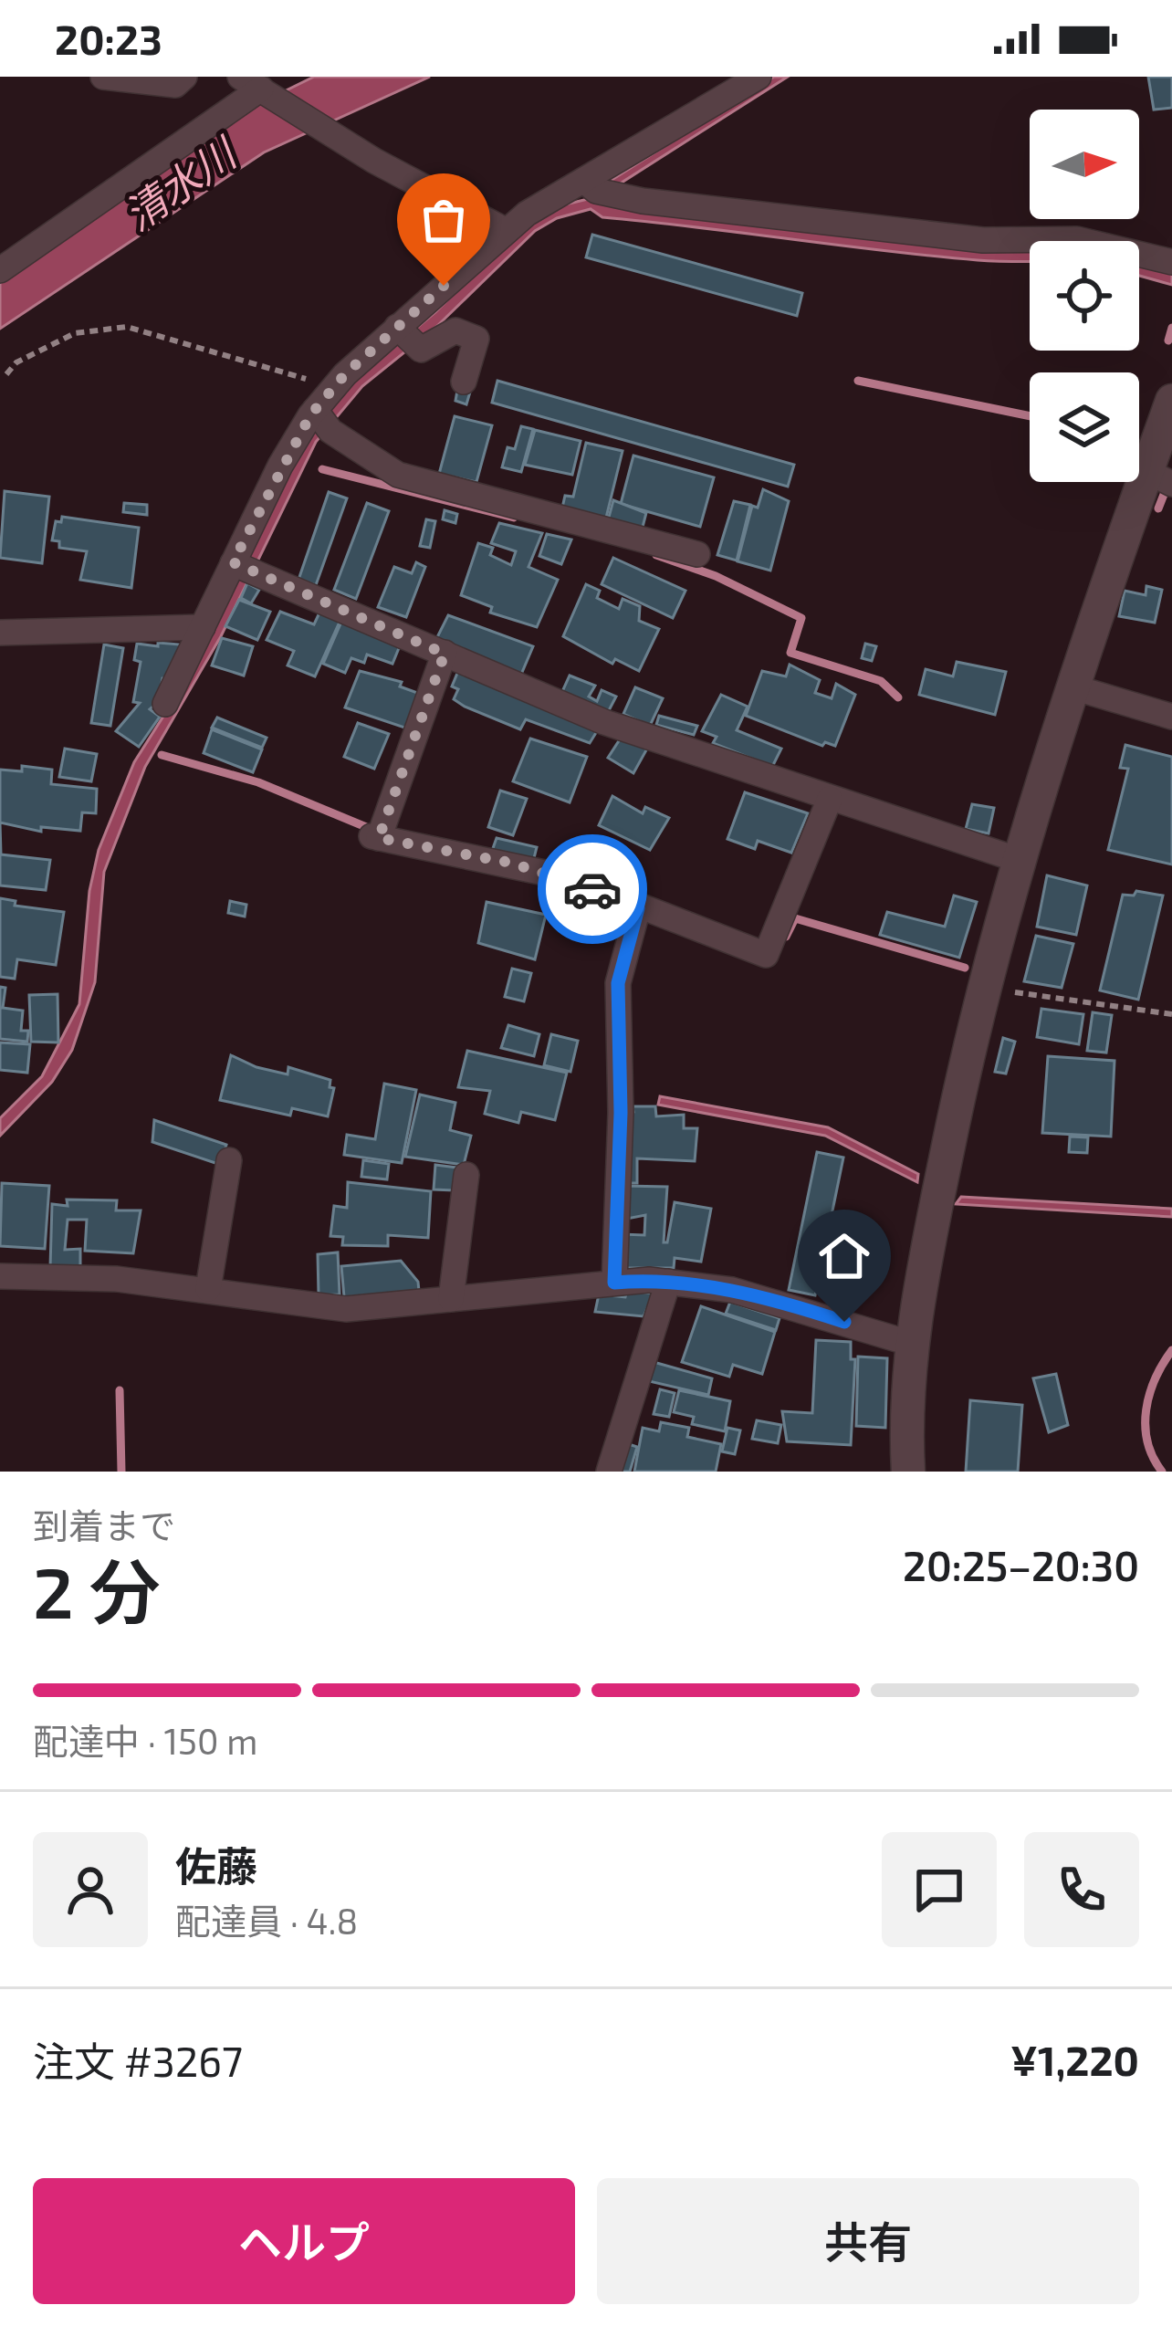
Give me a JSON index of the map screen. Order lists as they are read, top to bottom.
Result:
{
  "water": ["清水川"],
  "north": "right",
  "page": {
    "status": "20:23",
    "heading": ["2 分", "到着まで", "20:25–20:30"],
    "panel": [
      "佐藤",
      "配達員 · 4.8",
      "注文 #3267",
      "¥1,220"
    ],
    "bar": "配達中 · 150 m",
    "buttons": ["ヘルプ", "共有"]
  }
}
